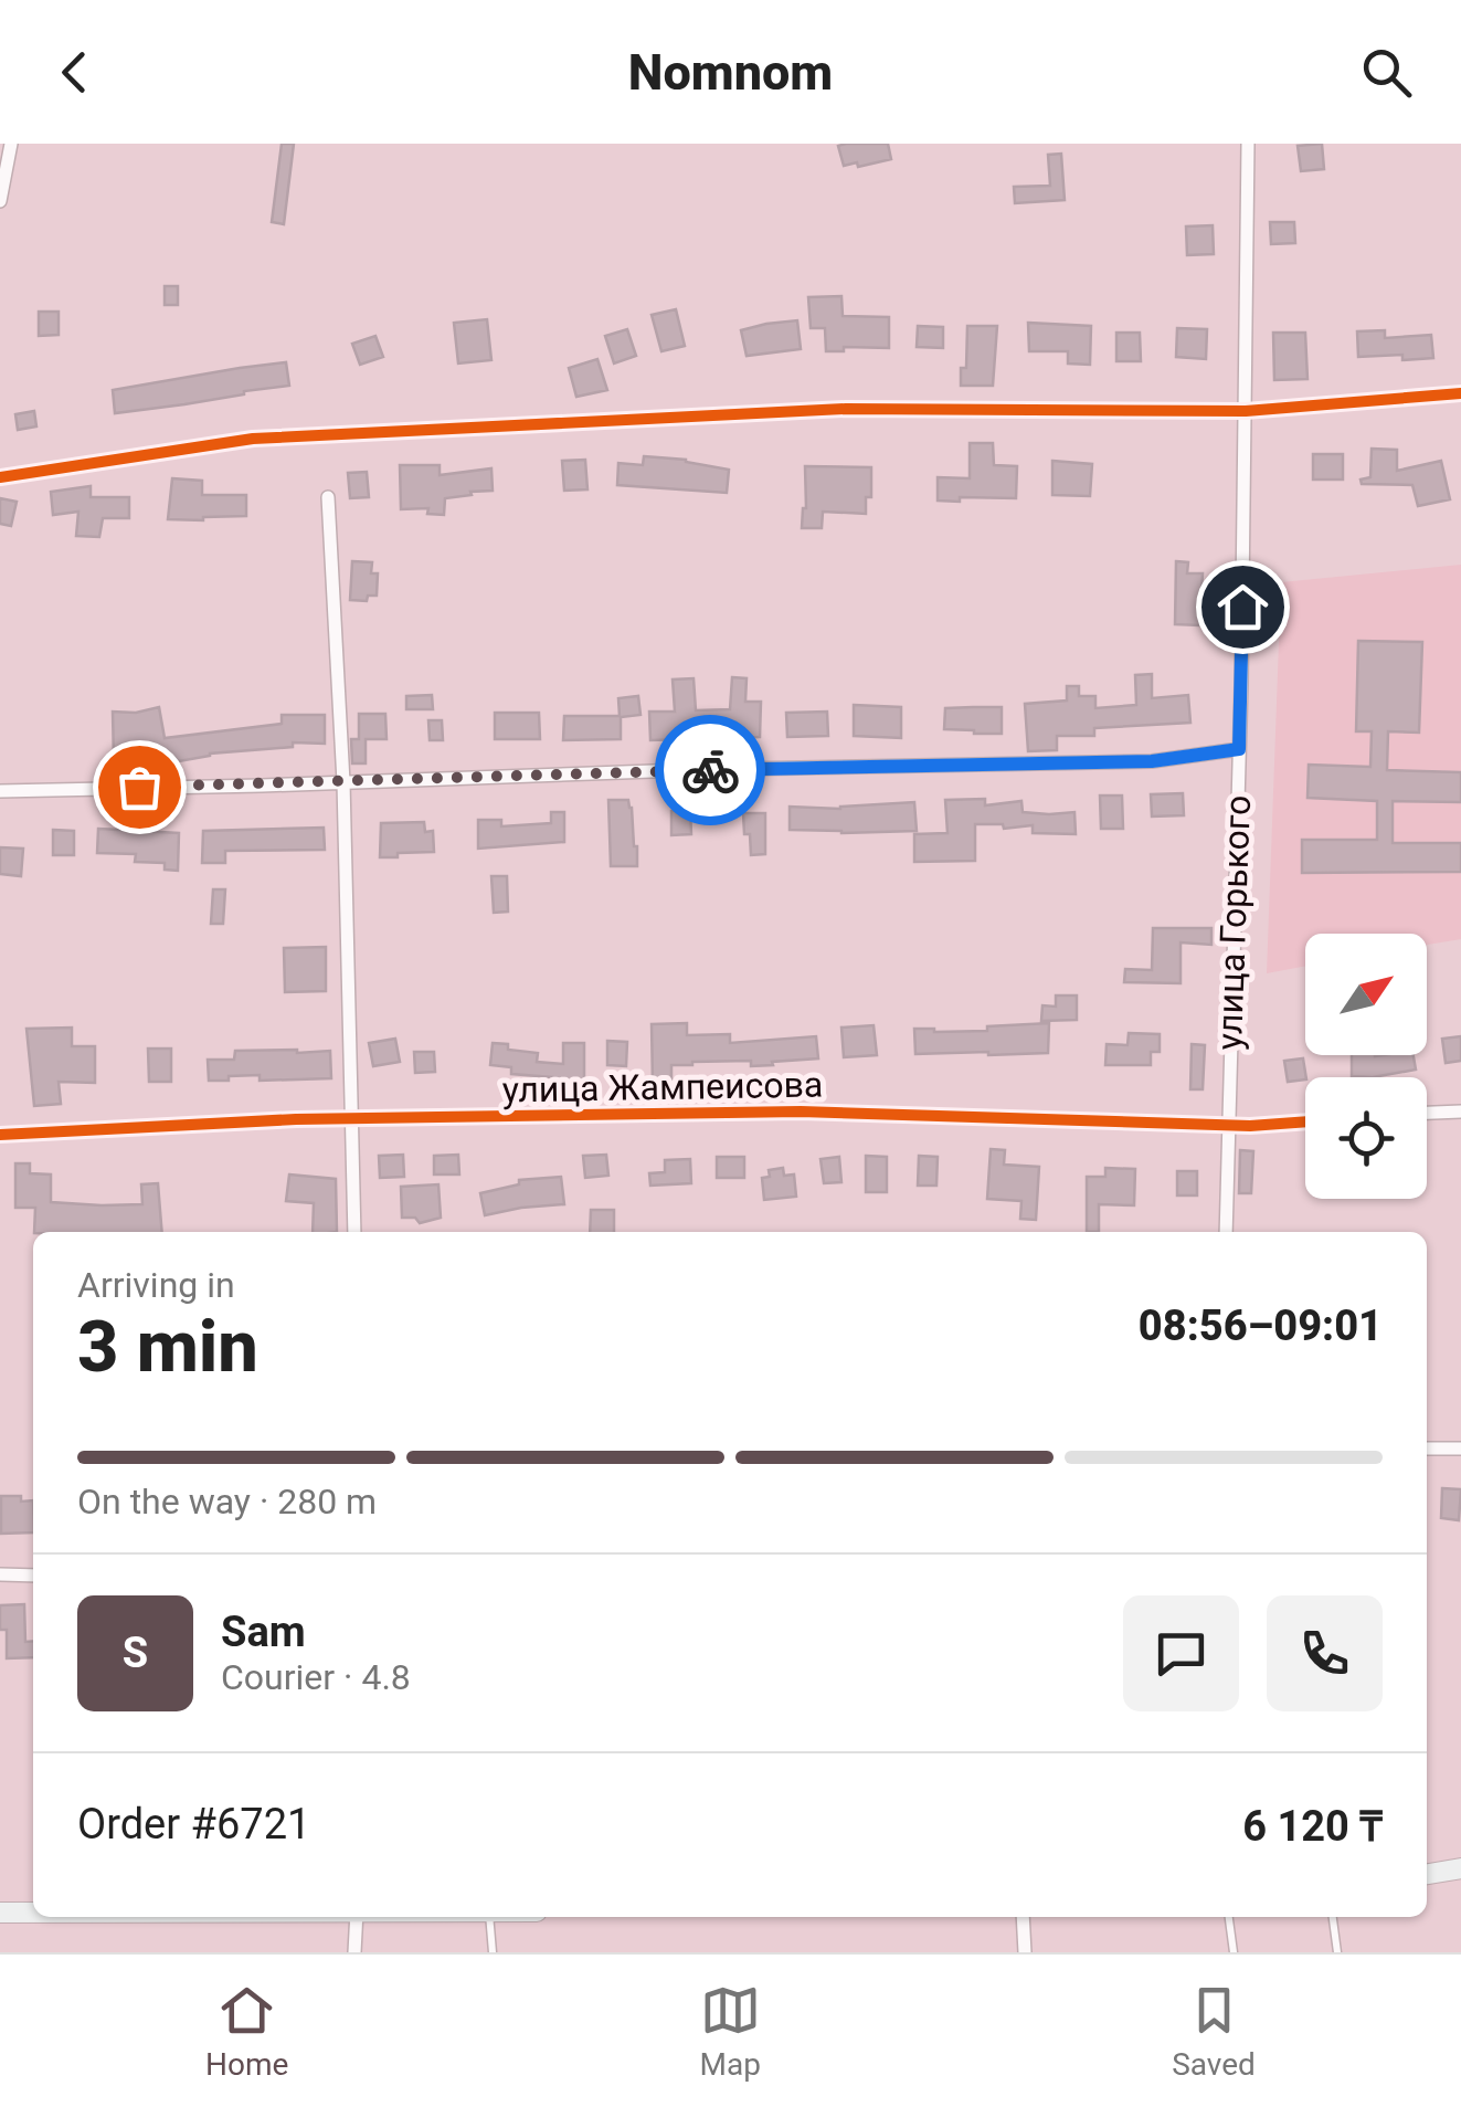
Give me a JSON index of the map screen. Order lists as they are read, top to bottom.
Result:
{
  "streets": {
    "street": ["улица Горького", "улица Жампеисова"]
  },
  "crossings": [
    ["улица Горького", "улица Жампеисова"]
  ],
  "north": "top right",
  "page": {
    "header": "Nomnom",
    "heading": ["3 min", "Arriving in", "08:56–09:01"],
    "panel": [
      "Sam",
      "Courier · 4.8",
      "Order #6721",
      "6 120 ₸"
    ],
    "bar": "On the way · 280 m",
    "round": "S",
    "tabs": ["Home", "Map", "Saved"]
  }
}
